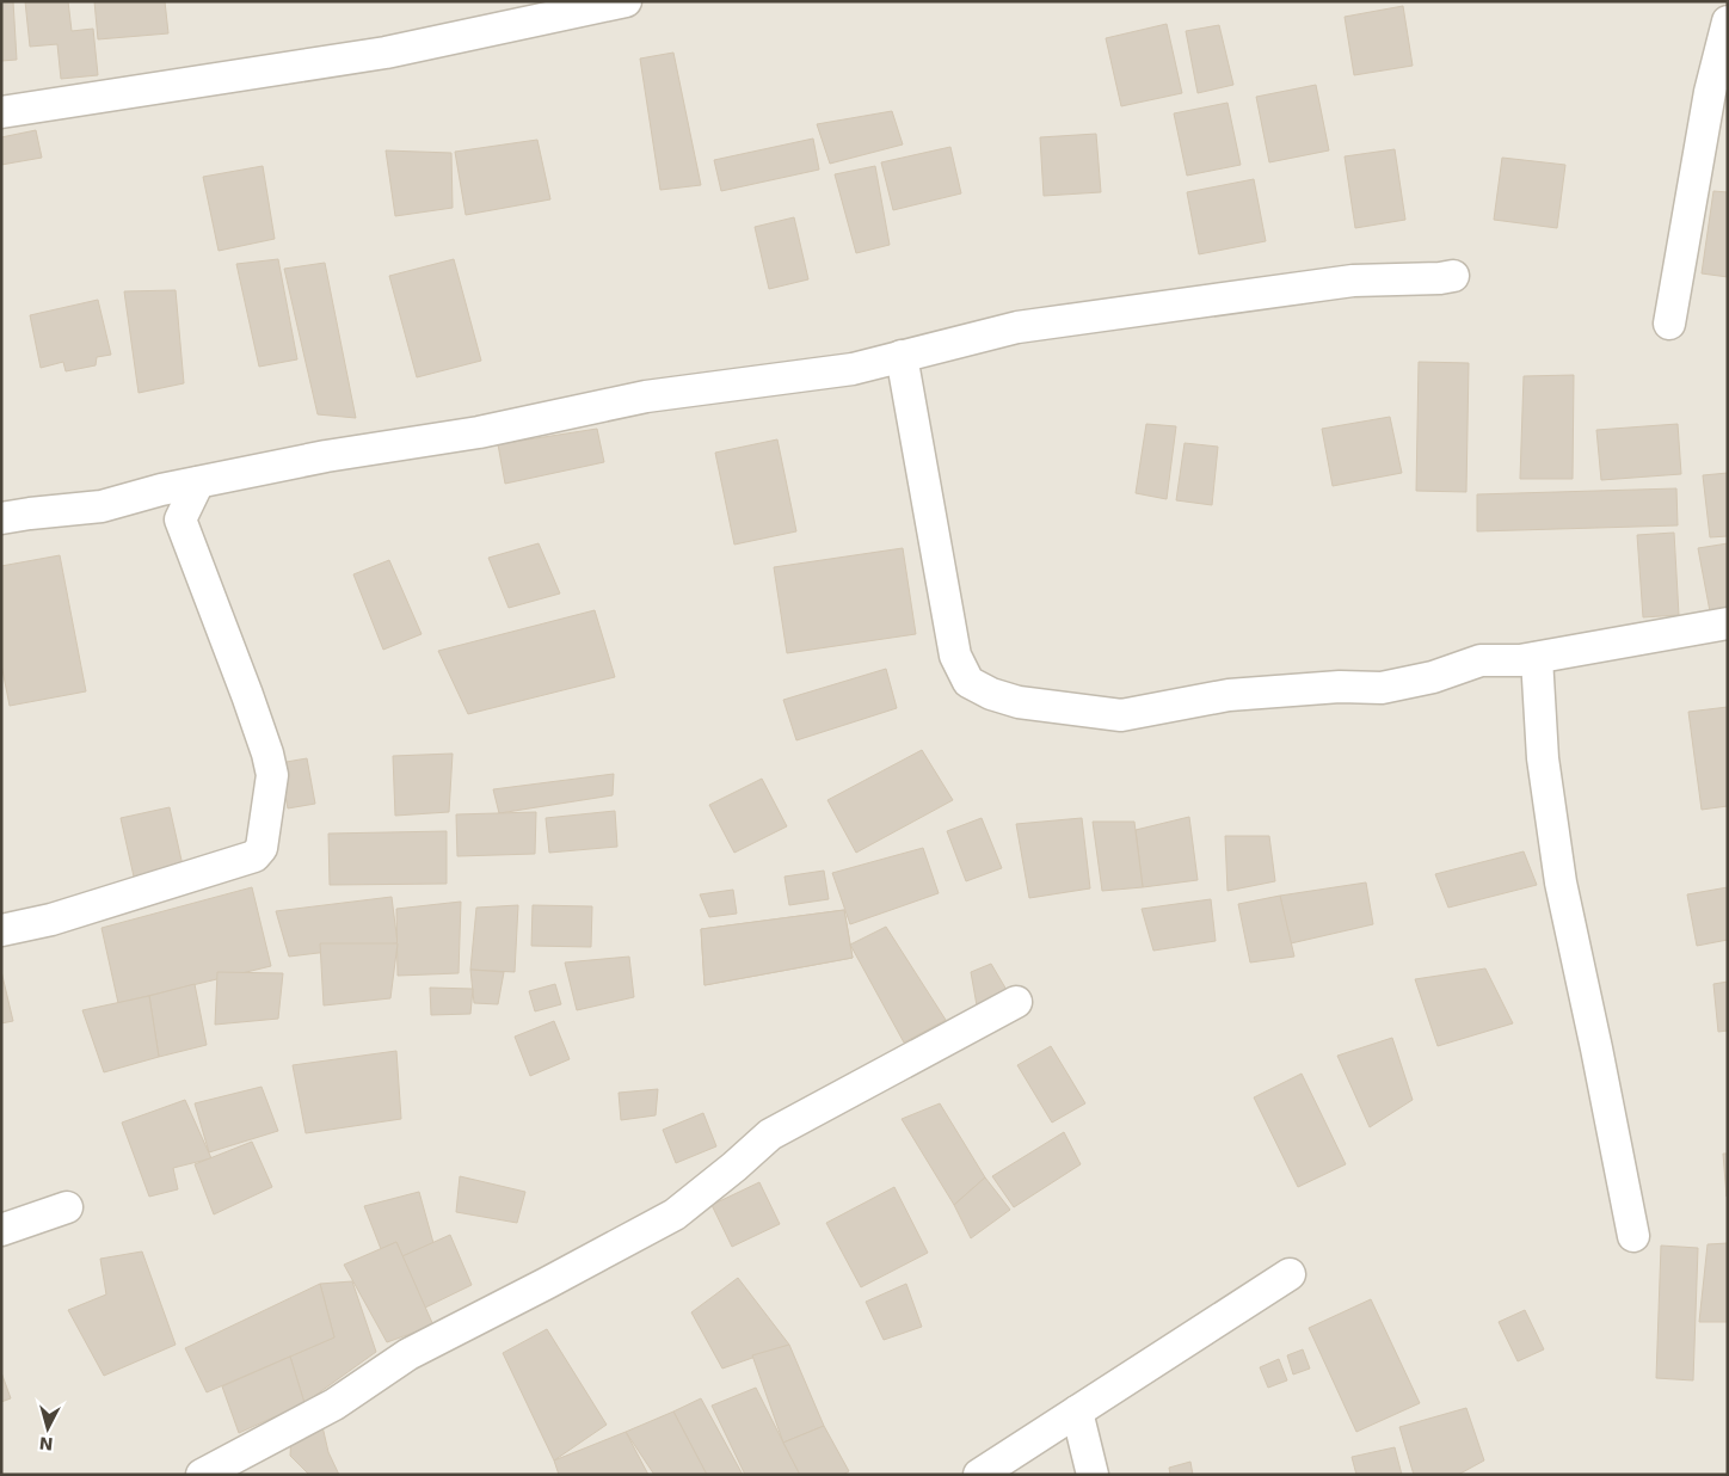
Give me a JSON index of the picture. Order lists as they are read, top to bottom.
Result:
{
  "north": "bottom"
}
